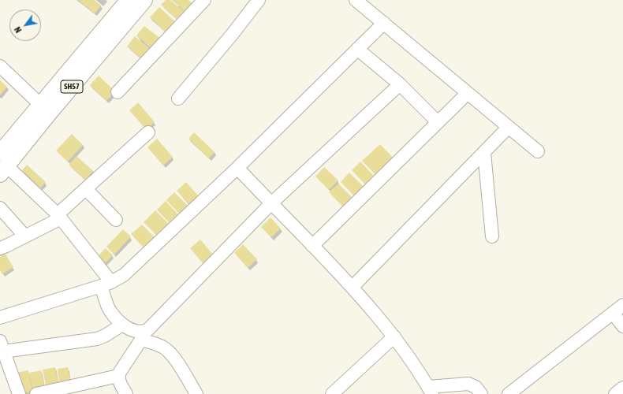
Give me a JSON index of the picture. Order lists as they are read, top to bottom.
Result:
{
  "streets": {
    "main road": ["SH57"]
  },
  "north": "bottom left"
}
